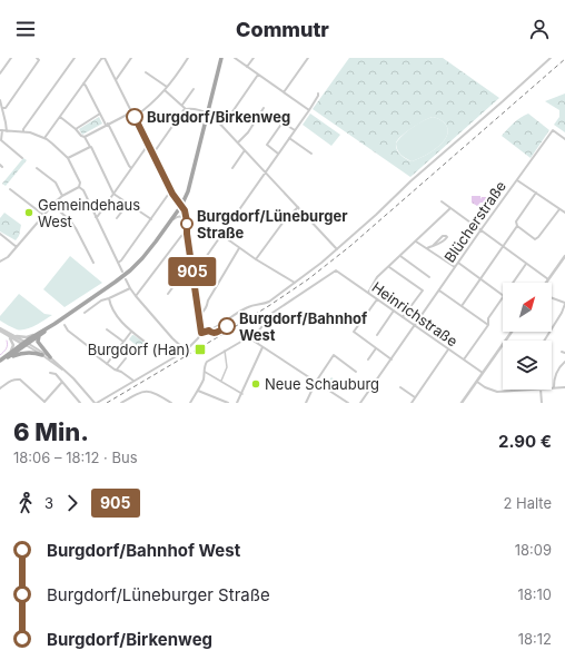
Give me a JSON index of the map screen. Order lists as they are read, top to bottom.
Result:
{
  "streets": {
    "street": ["Blücherstraße", "Heinrichstraße"]
  },
  "crossings": [
    ["Blücherstraße", "Heinrichstraße"]
  ],
  "places": {
    "other": [
      "Burgdorf/Birkenweg",
      "Gemeindehaus West",
      "Burgdorf/Lüneburger Straße",
      "Burgdorf/Bahnhof West",
      "Neue Schauburg"
    ],
    "transit": ["Burgdorf (Han)"]
  },
  "lines": ["bus line 905"],
  "north": "top right",
  "page": {
    "header": "Commutr",
    "on_map": "905",
    "heading": ["6 Min.", "18:06 – 18:12 · Bus", "2.90 €"],
    "legs": ["3", "905", "2 Halte"],
    "list": [
      {
        "name": "Burgdorf/Bahnhof West",
        "value": "18:09"
      },
      {
        "name": "Burgdorf/Lüneburger Straße",
        "value": "18:10"
      },
      {
        "name": "Burgdorf/Birkenweg",
        "value": "18:12"
      }
    ]
  }
}
